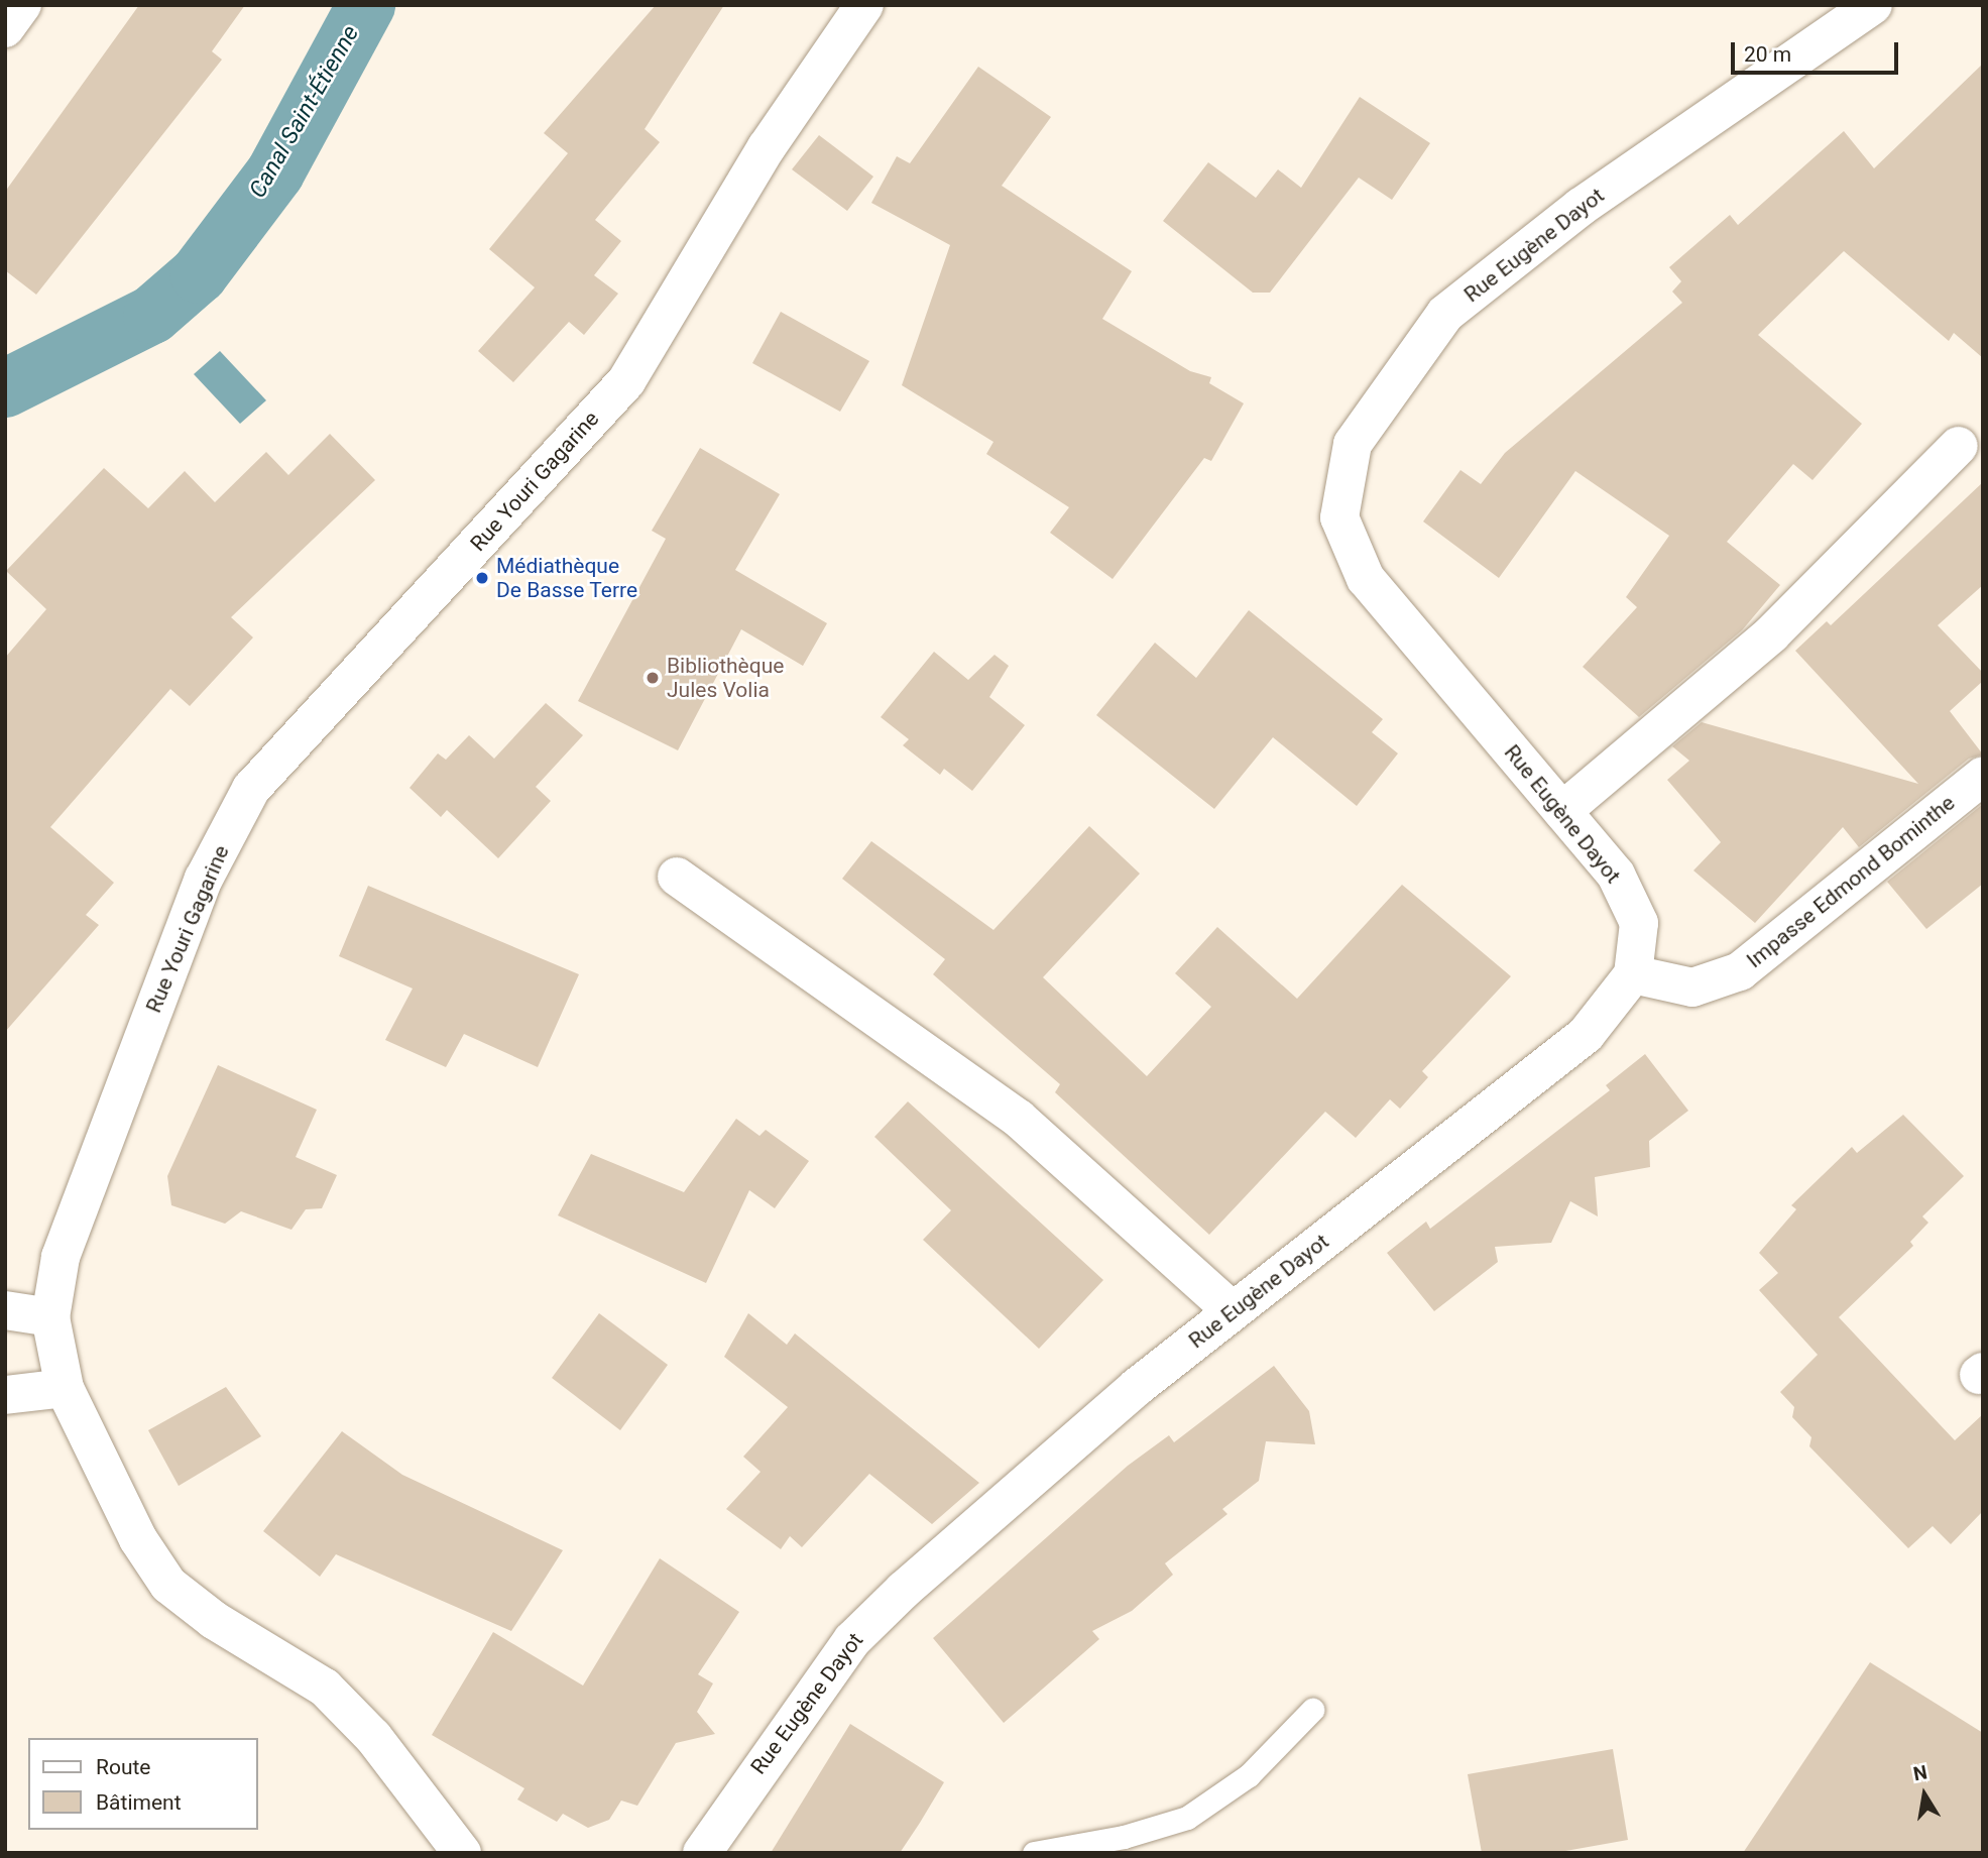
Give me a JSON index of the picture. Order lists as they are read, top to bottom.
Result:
{
  "streets": {
    "street": ["Rue Eugène Dayot", "Rue Youri Gagarine", "Impasse Edmond Bominthe"]
  },
  "crossings": [
    ["Rue Eugène Dayot", "Impasse Edmond Bominthe"]
  ],
  "water": ["Canal Saint-Étienne"],
  "places": ["Médiathèque De Basse Terre", "Bibliothèque Jules Volia"],
  "legend": ["Route", "Bâtiment"],
  "scale_bar": "20 m",
  "north": "top"
}
